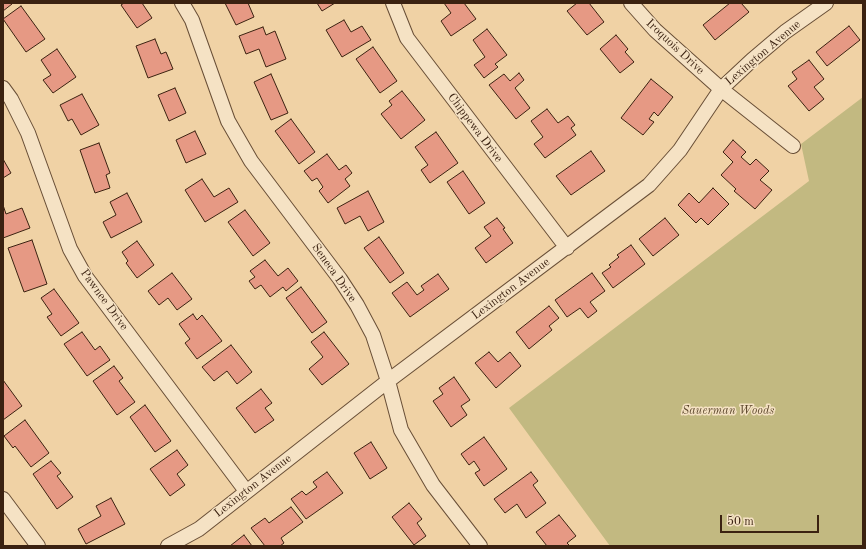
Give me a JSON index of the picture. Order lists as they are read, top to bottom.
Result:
{
  "streets": {
    "street": [
      "Iroquois Drive",
      "Lexington Avenue",
      "Chippewa Drive",
      "Seneca Drive",
      "Pawnee Drive"
    ]
  },
  "crossings": [
    ["Iroquois Drive", "Lexington Avenue"],
    ["Lexington Avenue", "Chippewa Drive"],
    ["Lexington Avenue", "Seneca Drive"],
    ["Lexington Avenue", "Pawnee Drive"]
  ],
  "parks": ["Sauerman Woods"],
  "scale_bar": "50 m"
}
